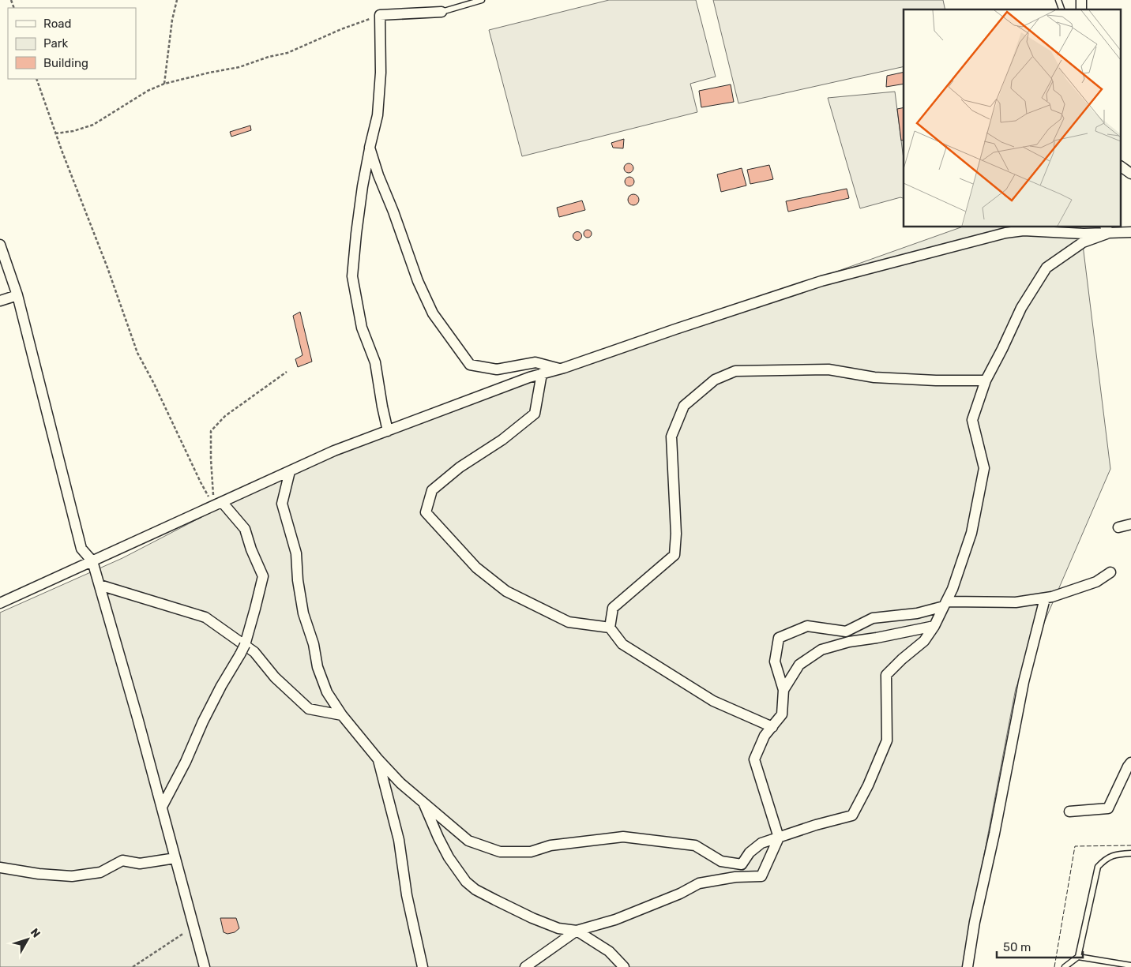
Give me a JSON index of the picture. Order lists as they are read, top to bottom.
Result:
{
  "legend": ["Road", "Park", "Building"],
  "scale_bar": "50 m",
  "north": "top right"
}
